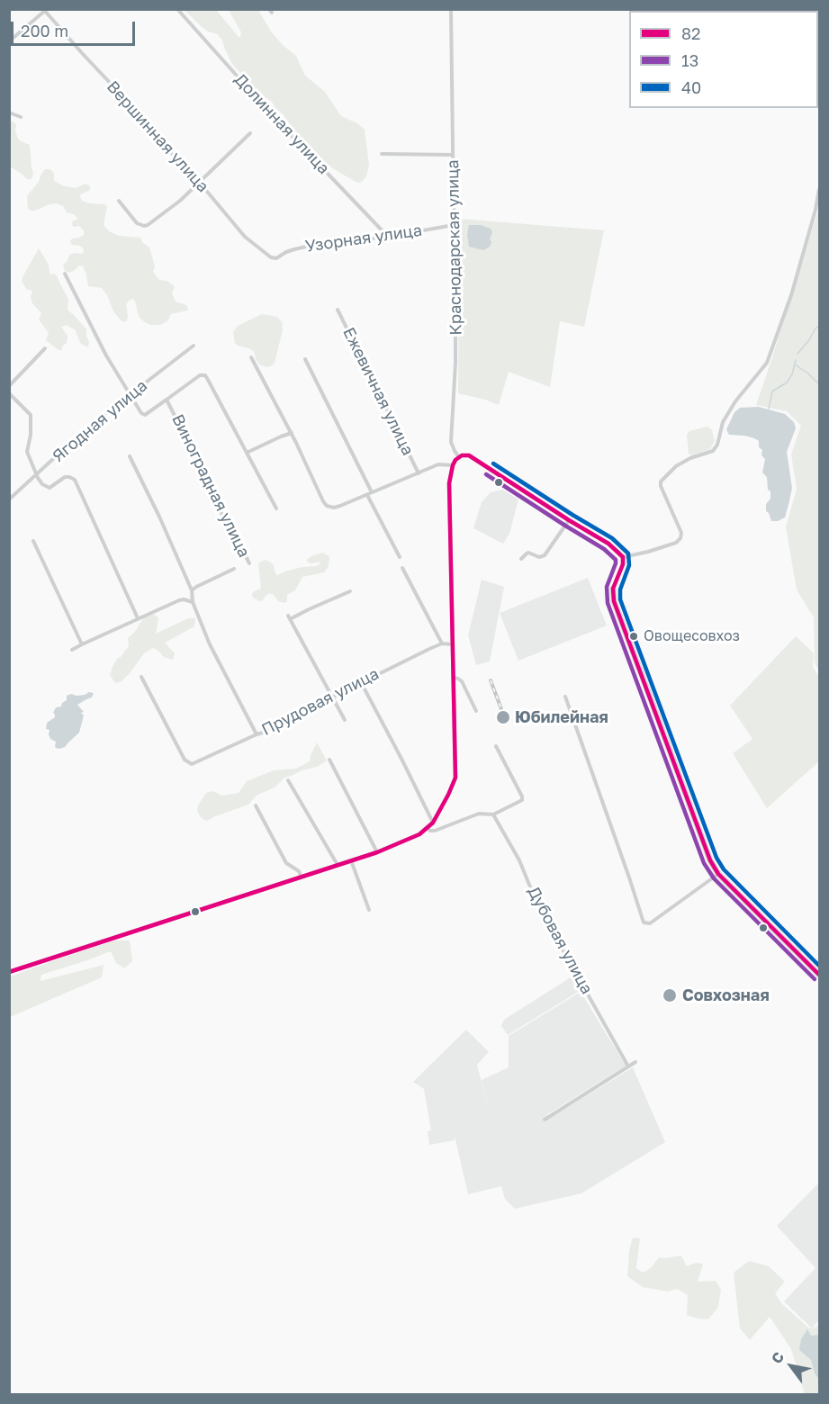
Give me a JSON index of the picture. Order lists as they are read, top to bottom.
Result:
{
  "streets": {
    "street": [
      "Долинная улица",
      "Вершинная улица",
      "Узорная улица",
      "Краснодарская улица",
      "Ежевичная улица",
      "Ягодная улица",
      "Виноградная улица",
      "Прудовая улица",
      "Дубовая улица"
    ]
  },
  "crossings": [
    ["Долинная улица", "Узорная улица"],
    ["Вершинная улица", "Узорная улица"],
    ["Узорная улица", "Краснодарская улица"]
  ],
  "places": ["Овощесовхоз", "Юбилейная", "Совхозная"],
  "lines": ["transit line 82", "transit line 40", "transit line 13"],
  "legend": ["82", "13", "40"],
  "scale_bar": "200 m",
  "north": "top left"
}
